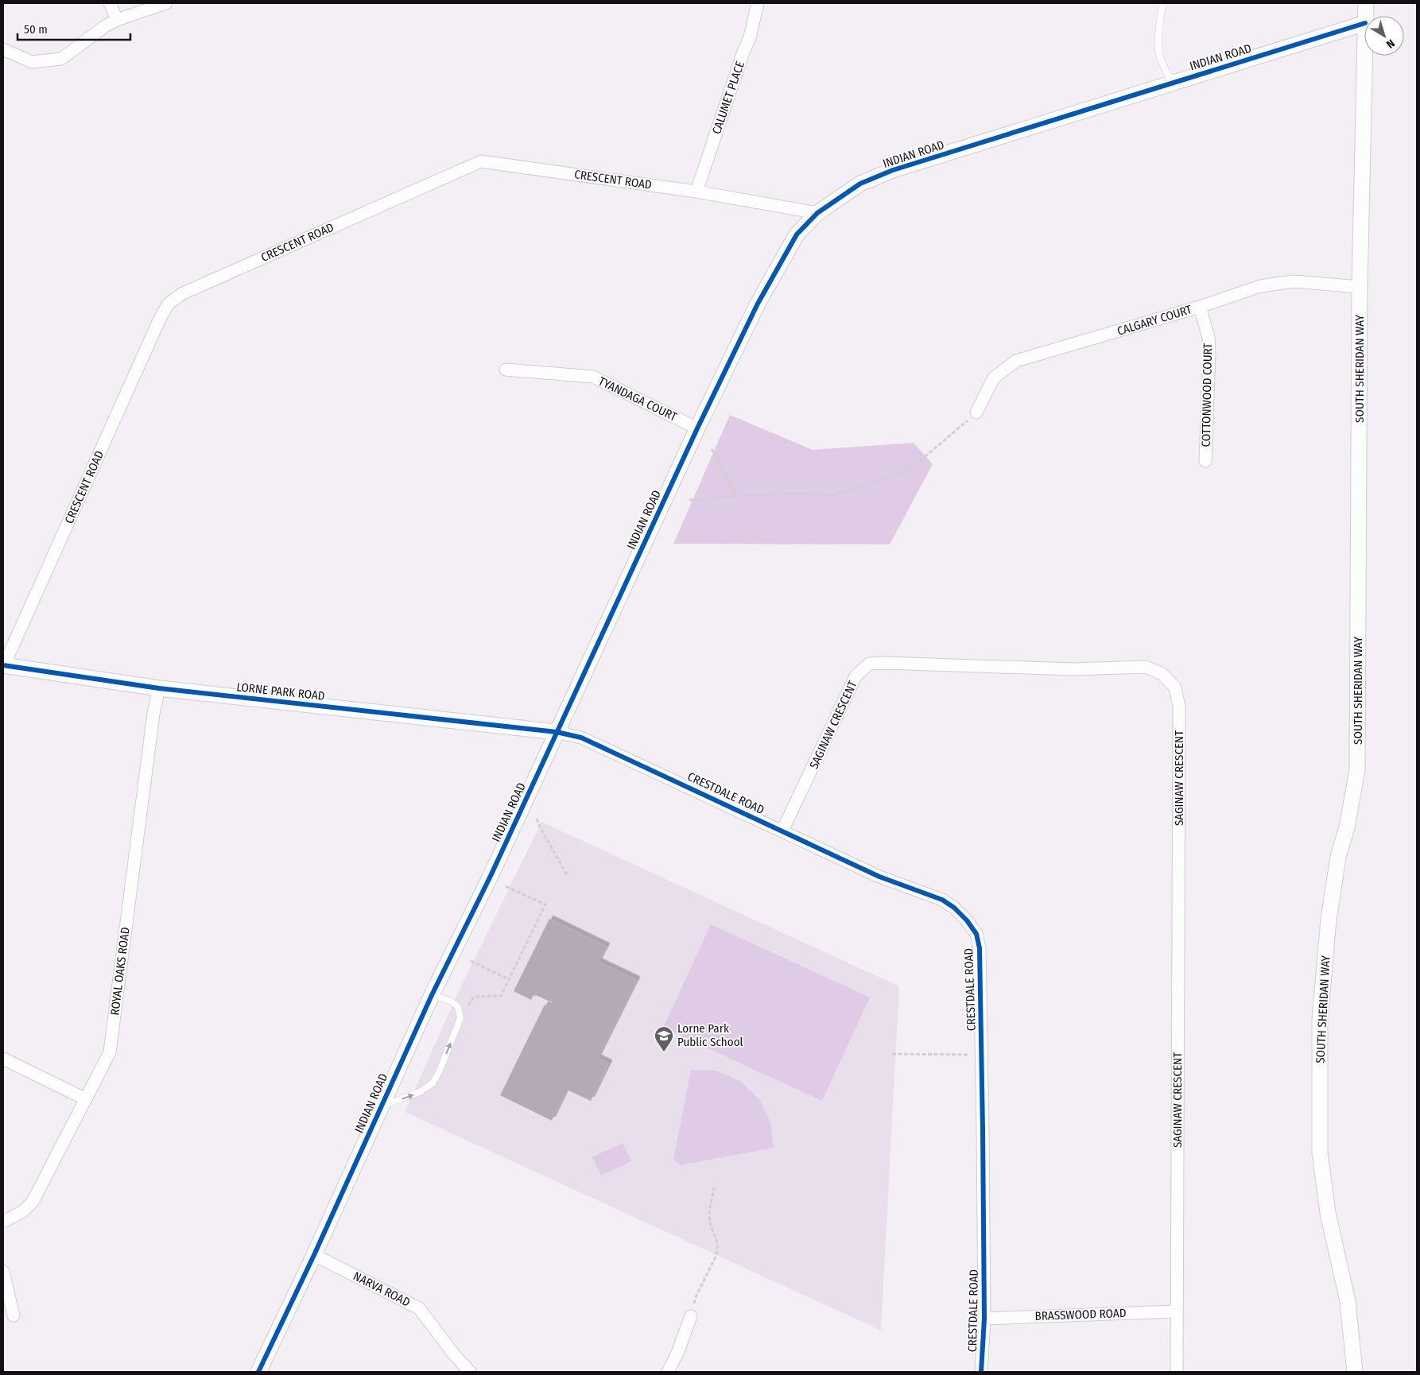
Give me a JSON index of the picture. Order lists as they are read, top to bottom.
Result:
{
  "streets": {
    "street": [
      "INDIAN ROAD",
      "CALUMET PLACE",
      "CRESCENT ROAD",
      "CALGARY COURT",
      "SOUTH SHERIDAN WAY",
      "COTTONWOOD COURT",
      "TYANDAGA COURT",
      "LORNE PARK ROAD",
      "SAGINAW CRESCENT",
      "CRESTDALE ROAD",
      "ROYAL OAKS ROAD",
      "NARVA ROAD",
      "BRASSWOOD ROAD"
    ]
  },
  "crossings": [
    ["INDIAN ROAD", "CRESCENT ROAD"],
    ["INDIAN ROAD", "TYANDAGA COURT"],
    ["INDIAN ROAD", "LORNE PARK ROAD"],
    ["INDIAN ROAD", "CRESTDALE ROAD"],
    ["INDIAN ROAD", "NARVA ROAD"],
    ["CALUMET PLACE", "CRESCENT ROAD"],
    ["CRESCENT ROAD", "LORNE PARK ROAD"],
    ["CALGARY COURT", "SOUTH SHERIDAN WAY"],
    ["CALGARY COURT", "COTTONWOOD COURT"],
    ["LORNE PARK ROAD", "CRESTDALE ROAD"],
    ["LORNE PARK ROAD", "ROYAL OAKS ROAD"],
    ["SAGINAW CRESCENT", "CRESTDALE ROAD"],
    ["SAGINAW CRESCENT", "BRASSWOOD ROAD"],
    ["CRESTDALE ROAD", "BRASSWOOD ROAD"]
  ],
  "places": {
    "school or university": ["Lorne Park Public School"]
  },
  "scale_bar": "50 m",
  "north": "bottom right"
}
